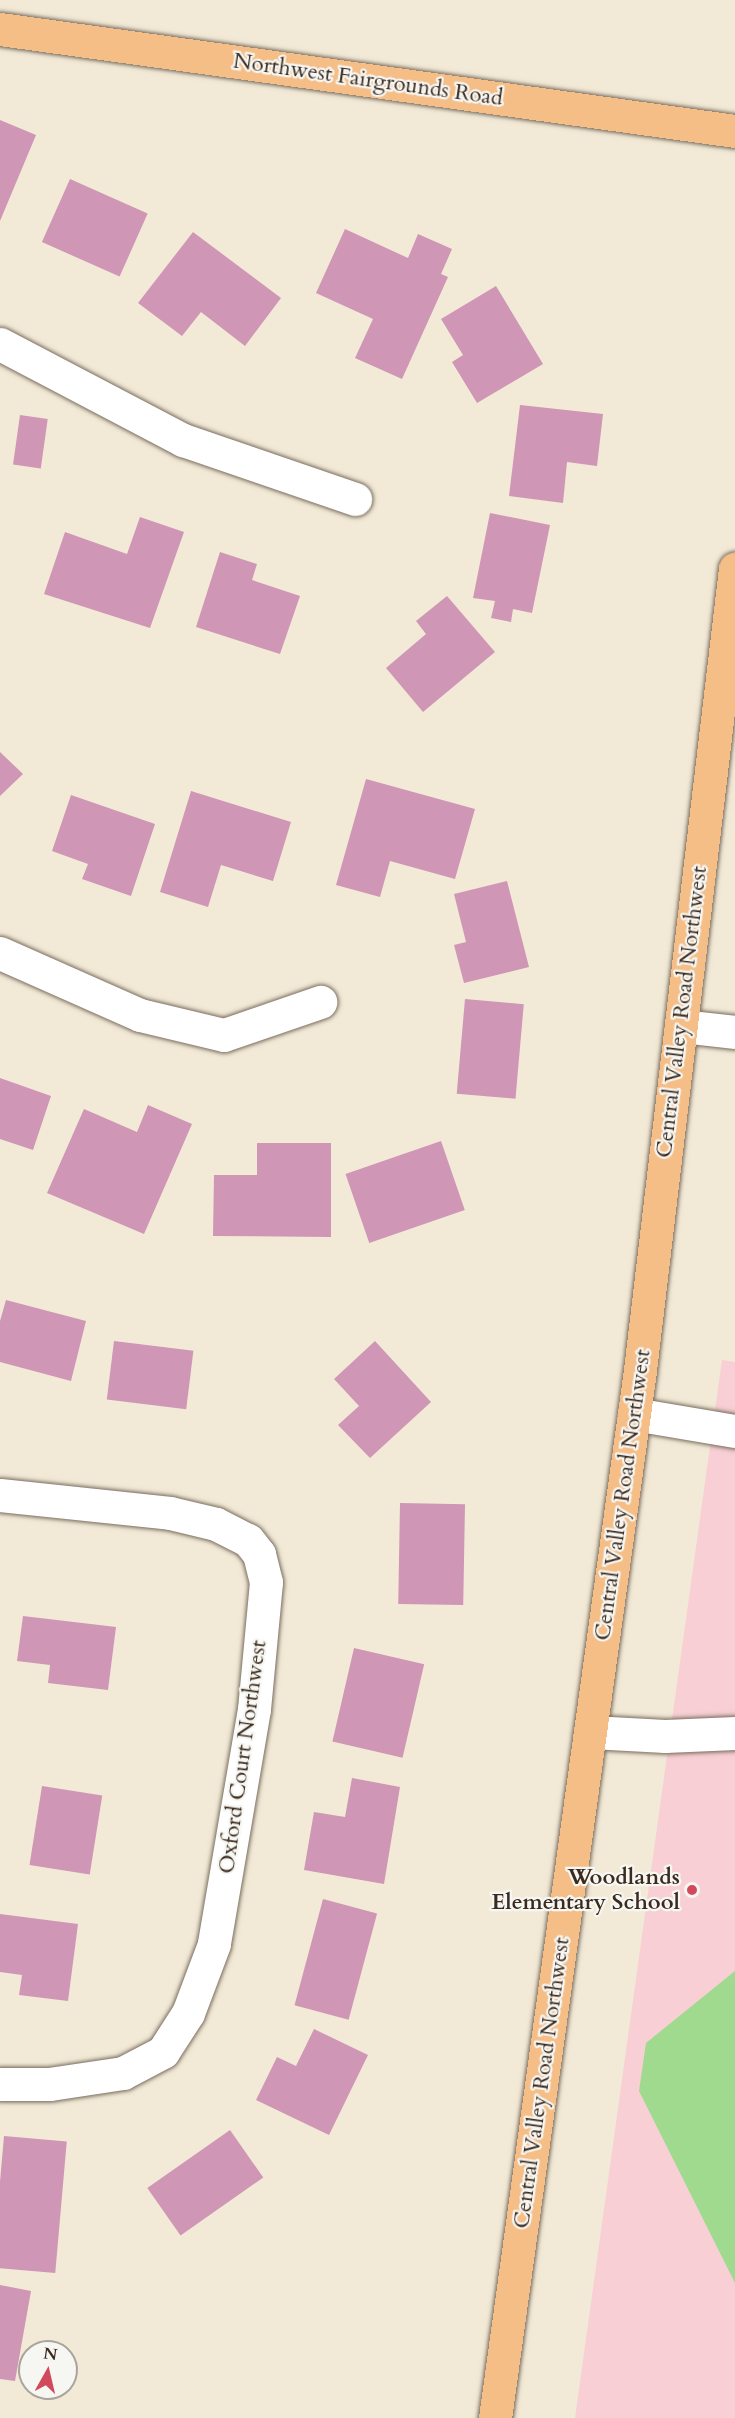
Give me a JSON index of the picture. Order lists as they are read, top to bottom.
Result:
{
  "streets": {
    "main road": ["Northwest Fairgrounds Road", "Central Valley Road Northwest"],
    "street": ["Oxford Court Northwest"]
  },
  "places": ["Woodlands Elementary School"],
  "north": "top"
}
